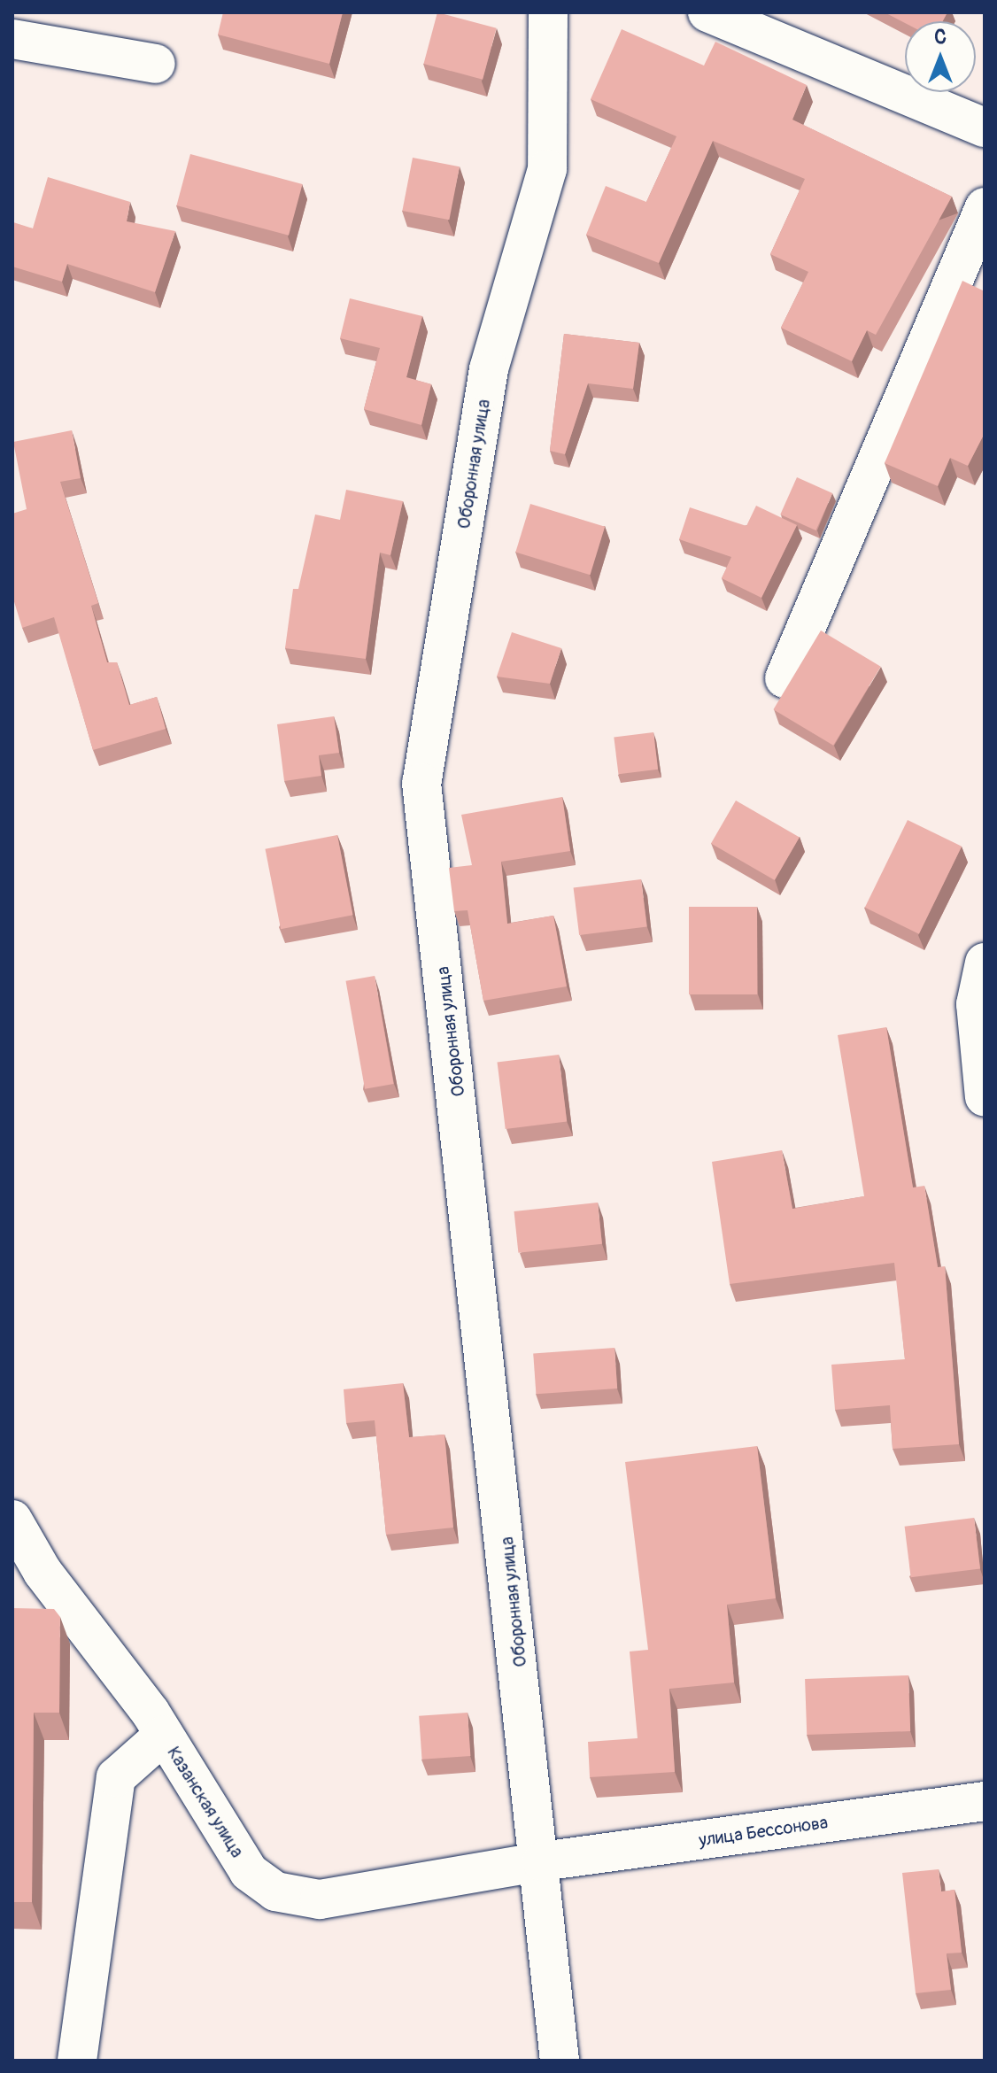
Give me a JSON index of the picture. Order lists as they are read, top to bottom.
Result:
{
  "streets": {
    "street": ["Оборонная улица", "Казанская улица", "улица Бессонова"]
  },
  "crossings": [
    ["Оборонная улица", "Казанская улица"],
    ["Оборонная улица", "улица Бессонова"],
    ["Казанская улица", "улица Бессонова"]
  ],
  "north": "top"
}
